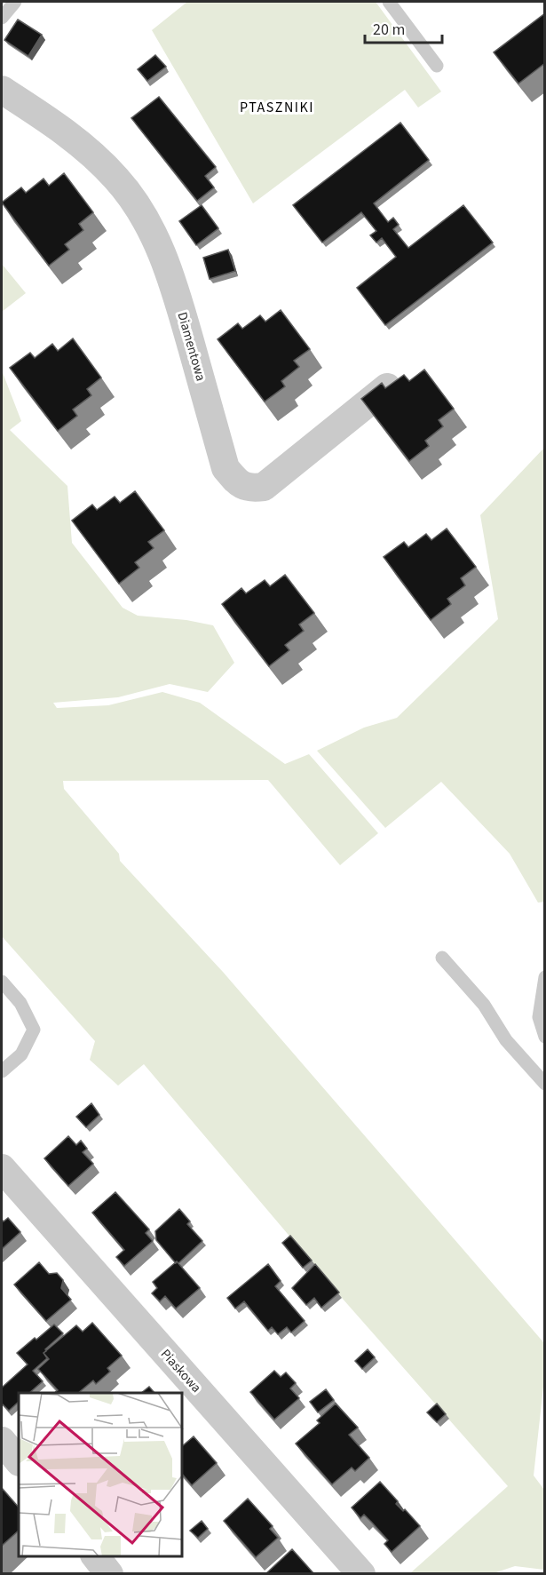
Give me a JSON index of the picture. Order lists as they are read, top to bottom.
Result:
{
  "streets": {
    "street": ["Diamentowa", "Piaskowa"]
  },
  "districts": ["PTASZNIKI"],
  "scale_bar": "20 m"
}
